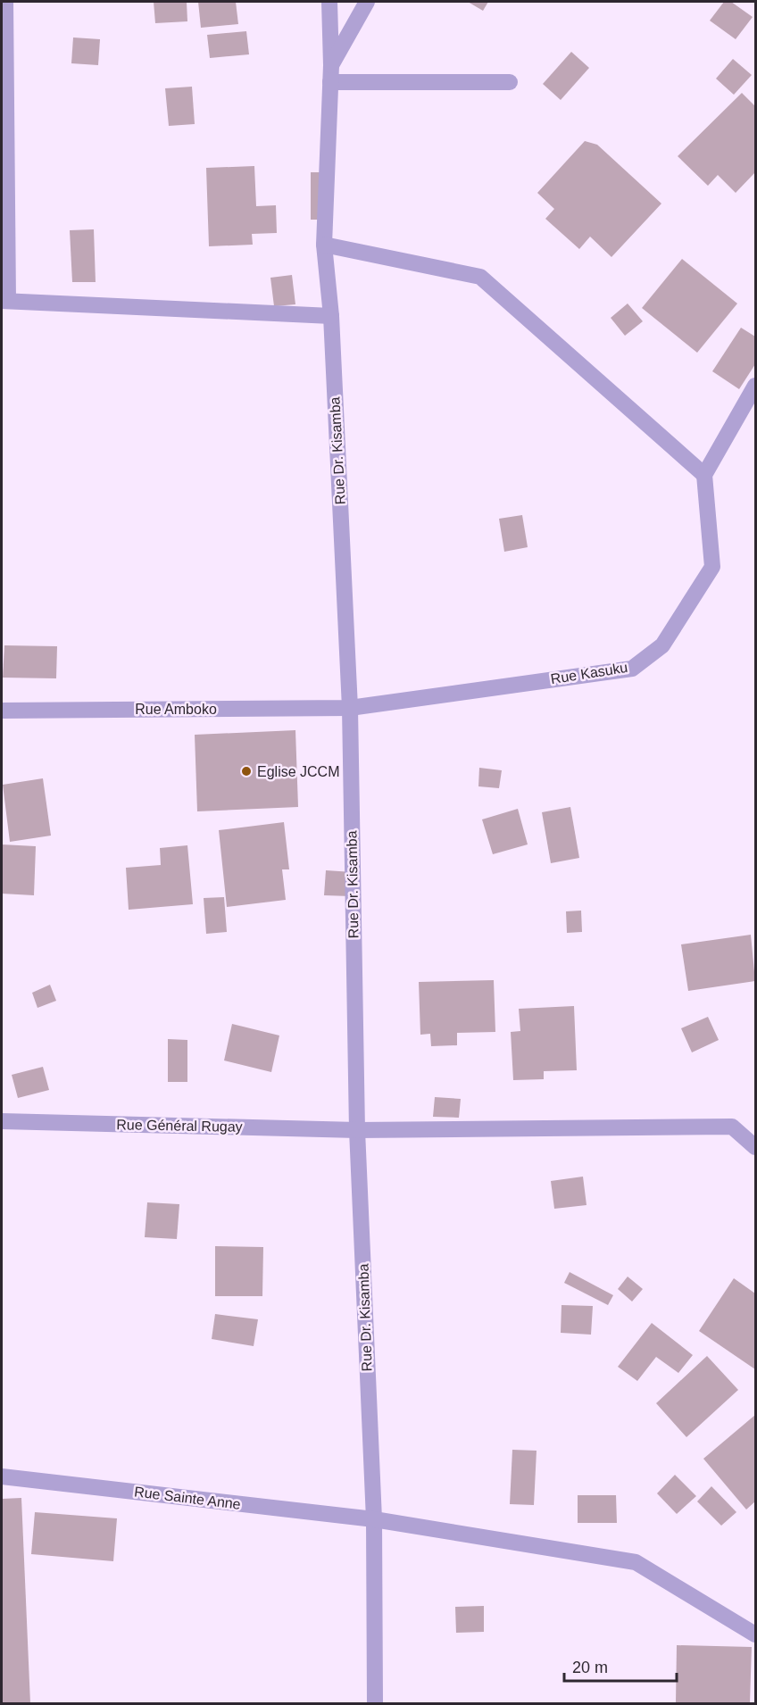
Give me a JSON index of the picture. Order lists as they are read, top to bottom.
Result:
{
  "streets": {
    "street": [
      "Rue Dr. Kisamba",
      "Rue Kasuku",
      "Rue Amboko",
      "Rue Général Rugay",
      "Rue Sainte Anne"
    ]
  },
  "crossings": [
    ["Rue Dr. Kisamba", "Rue Kasuku"],
    ["Rue Dr. Kisamba", "Rue Amboko"],
    ["Rue Dr. Kisamba", "Rue Général Rugay"],
    ["Rue Dr. Kisamba", "Rue Sainte Anne"],
    ["Rue Kasuku", "Rue Amboko"]
  ],
  "places": ["Eglise JCCM"],
  "scale_bar": "20 m"
}
